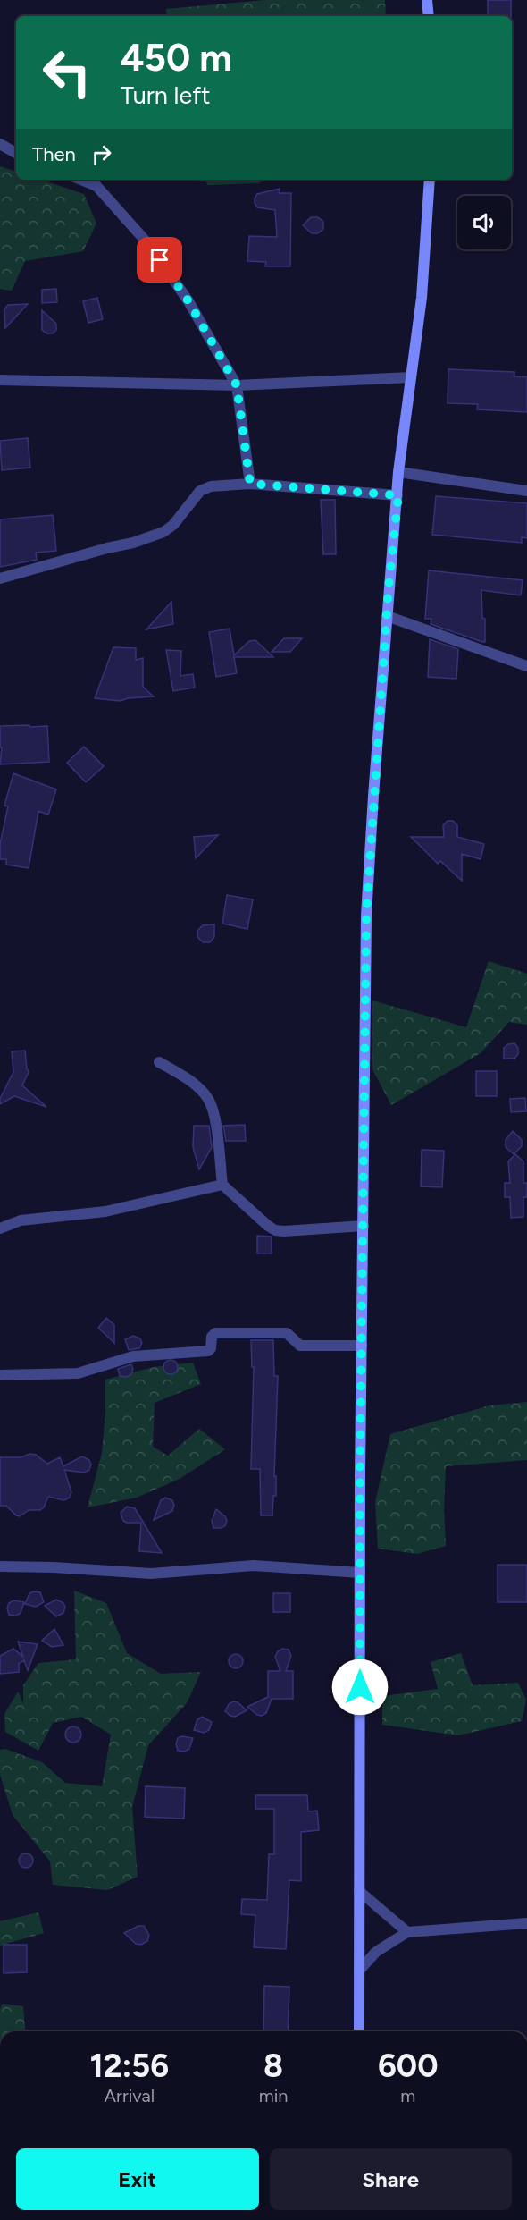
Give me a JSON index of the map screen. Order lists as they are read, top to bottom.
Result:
{
  "page": {
    "turn": ["450 m", "Turn left"],
    "then": "Then",
    "eta": [
      "12:56",
      "Arrival",
      "8",
      "min",
      "600",
      "m"
    ],
    "buttons": ["Exit", "Share"]
  }
}
